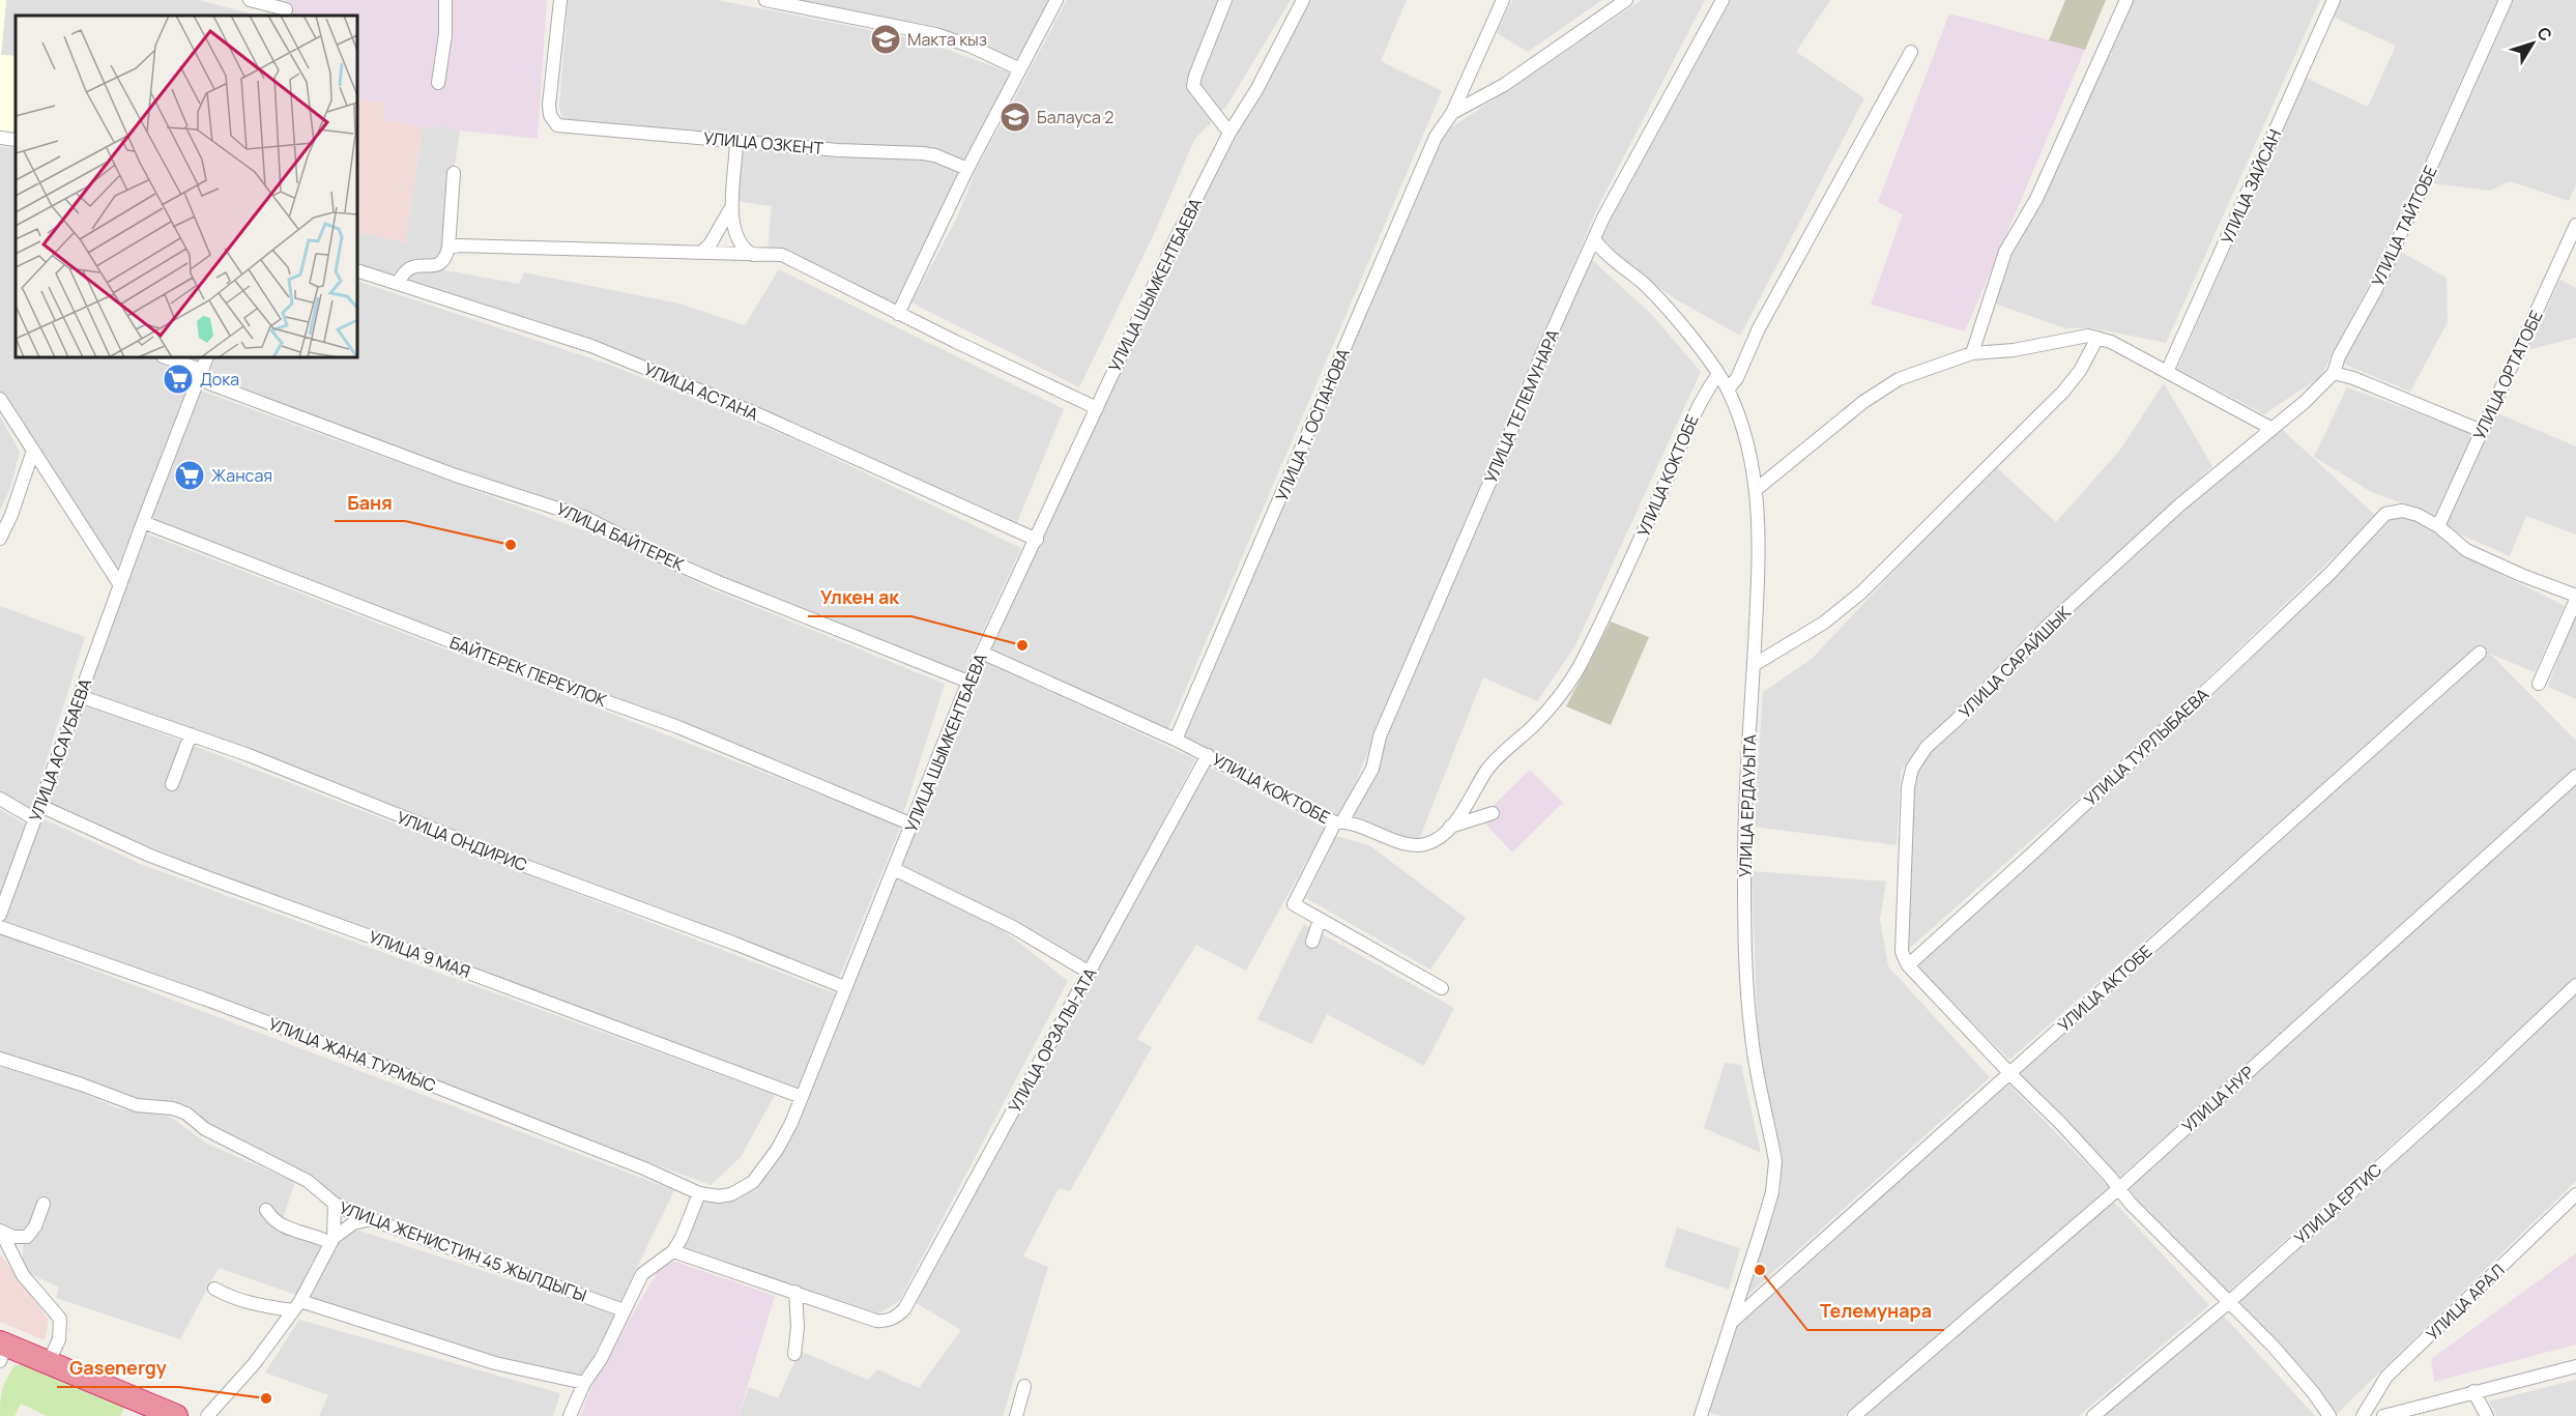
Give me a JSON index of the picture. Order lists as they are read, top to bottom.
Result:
{
  "streets": {
    "street": [
      "УЛИЦА ОЗКЕНТ",
      "УЛИЦА ЗАЙСАН",
      "УЛИЦА ТАЙТОБЕ",
      "УЛИЦА ШЫМКЕНТБАЕВА",
      "УЛИЦА ОРТАТОБЕ",
      "УЛИЦА АСТАНА",
      "УЛИЦА ТЕЛЕМУНАРА",
      "УЛИЦА Т. ОСПАНОВА",
      "УЛИЦА КОКТОБЕ",
      "УЛИЦА БАЙТЕРЕК",
      "УЛИЦА САРАЙШЫК",
      "БАЙТЕРЕК ПЕРЕУЛОК",
      "УЛИЦА ТУРЛЫБАЕВА",
      "УЛИЦА АСАУБАЕВА",
      "УЛИЦА ЕРДАУЫТА",
      "УЛИЦА ОНДИРИС",
      "УЛИЦА 9 МАЯ",
      "УЛИЦА АКТОБЕ",
      "УЛИЦА ОРЗАЛЫ-АТА",
      "УЛИЦА ЖАНА ТУРМЫС",
      "УЛИЦА НУР",
      "УЛИЦА ЕРТИС",
      "УЛИЦА ЖЕНИСТИН 45 ЖЫЛДЫГЫ",
      "УЛИЦА АРАЛ"
    ]
  },
  "crossings": [
    ["УЛИЦА ТАЙТОБЕ", "УЛИЦА САРАЙШЫК"],
    ["УЛИЦА ШЫМКЕНТБАЕВА", "УЛИЦА АСТАНА"],
    ["УЛИЦА ШЫМКЕНТБАЕВА", "УЛИЦА КОКТОБЕ"],
    ["УЛИЦА ШЫМКЕНТБАЕВА", "УЛИЦА БАЙТЕРЕК"],
    ["УЛИЦА ШЫМКЕНТБАЕВА", "БАЙТЕРЕК ПЕРЕУЛОК"],
    ["УЛИЦА ШЫМКЕНТБАЕВА", "УЛИЦА ОНДИРИС"],
    ["УЛИЦА ШЫМКЕНТБАЕВА", "УЛИЦА 9 МАЯ"],
    ["УЛИЦА ШЫМКЕНТБАЕВА", "УЛИЦА ЖАНА ТУРМЫС"],
    ["УЛИЦА ОРТАТОБЕ", "УЛИЦА ТУРЛЫБАЕВА"],
    ["УЛИЦА ТЕЛЕМУНАРА", "УЛИЦА КОКТОБЕ"],
    ["УЛИЦА ТЕЛЕМУНАРА", "УЛИЦА ЕРДАУЫТА"],
    ["УЛИЦА Т. ОСПАНОВА", "УЛИЦА КОКТОБЕ"],
    ["УЛИЦА КОКТОБЕ", "УЛИЦА ЕРДАУЫТА"],
    ["УЛИЦА КОКТОБЕ", "УЛИЦА ОРЗАЛЫ-АТА"],
    ["УЛИЦА БАЙТЕРЕК", "УЛИЦА АСАУБАЕВА"],
    ["УЛИЦА САРАЙШЫК", "УЛИЦА ТУРЛЫБАЕВА"],
    ["БАЙТЕРЕК ПЕРЕУЛОК", "УЛИЦА АСАУБАЕВА"],
    ["УЛИЦА АСАУБАЕВА", "УЛИЦА ОНДИРИС"],
    ["УЛИЦА АСАУБАЕВА", "УЛИЦА 9 МАЯ"],
    ["УЛИЦА ЕРДАУЫТА", "УЛИЦА АКТОБЕ"]
  ],
  "places": {
    "school or university": ["Макта кыз", "Балауса 2"],
    "supermarket": ["Дока", "Жансая"],
    "other": [
      "Баня",
      "Улкен ак",
      "Телемунара",
      "Gasenergy"
    ]
  },
  "north": "top right"
}
